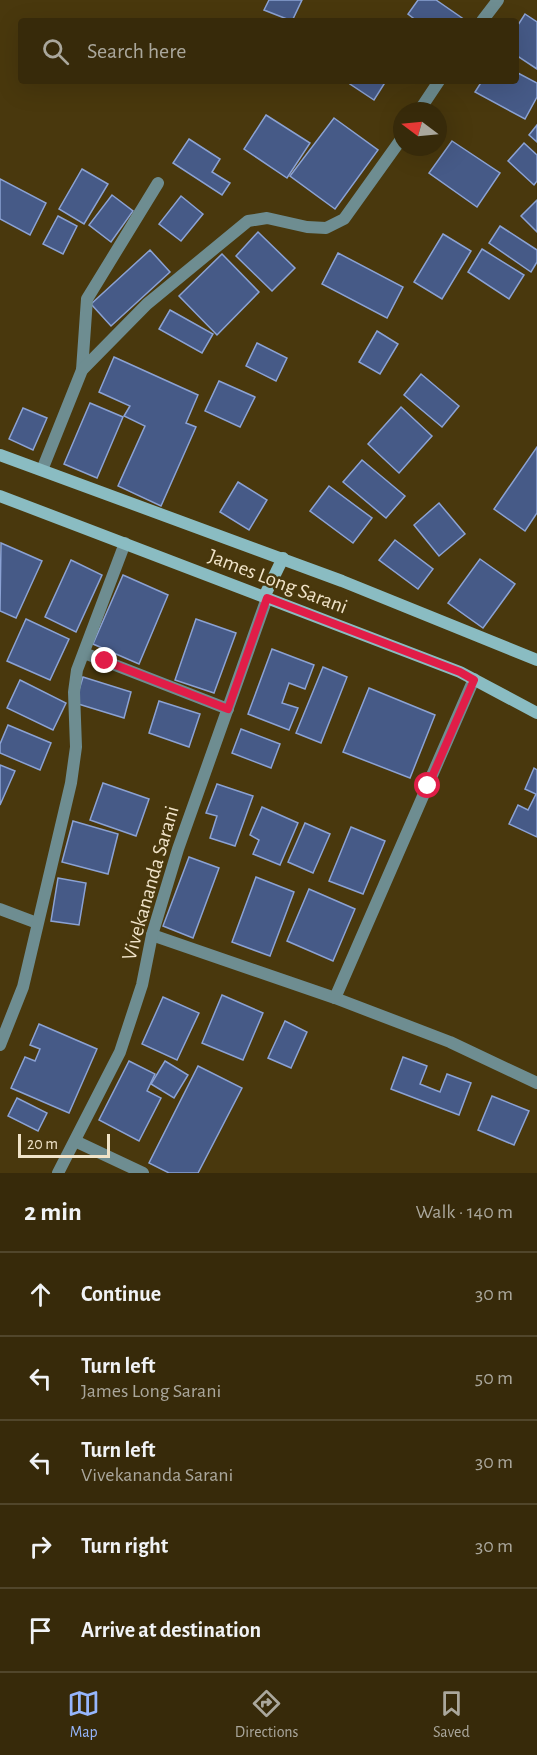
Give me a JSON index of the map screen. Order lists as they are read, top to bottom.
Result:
{
  "streets": {
    "main road": ["James Long Sarani"],
    "street": ["Vivekananda Sarani"]
  },
  "crossings": [
    ["James Long Sarani", "Vivekananda Sarani"]
  ],
  "scale_bar": "20 m",
  "north": "left",
  "page": {
    "search": "Search here",
    "scale": "20 m",
    "heading": ["2 min", "Walk · 140 m"],
    "list": [
      ["Continue", "30 m"],
      ["Turn left", "James Long Sarani", "50 m"],
      ["Turn left", "Vivekananda Sarani", "30 m"],
      ["Turn right", "30 m"],
      "Arrive at destination"
    ],
    "nav": ["Map", "Directions", "Saved"]
  }
}
